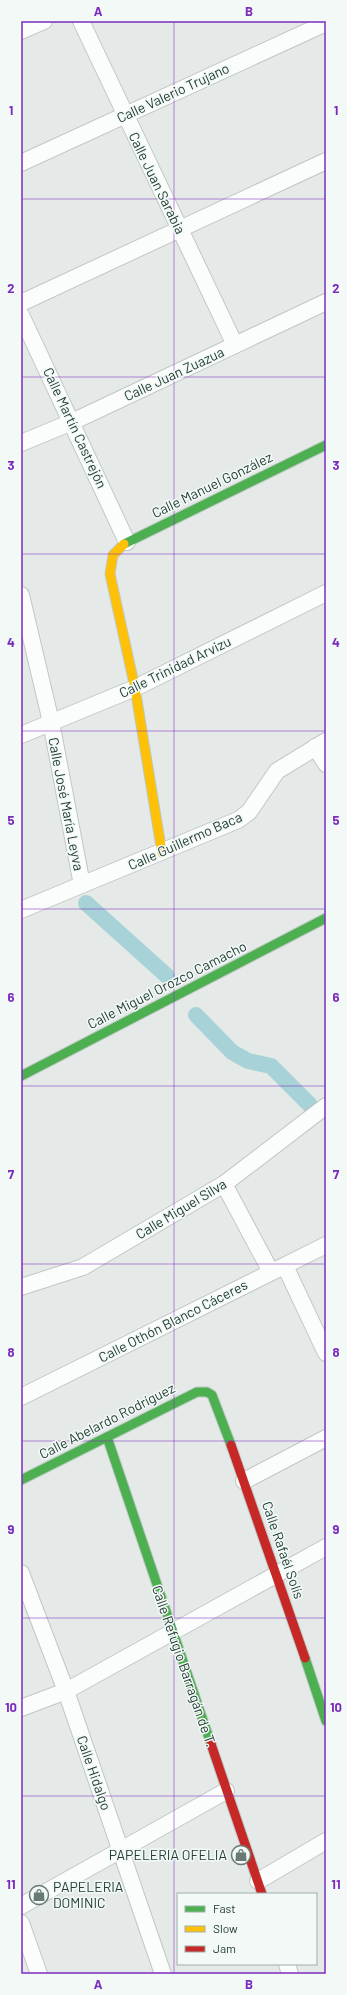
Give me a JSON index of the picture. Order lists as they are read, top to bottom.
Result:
{
  "streets": {
    "street": [
      "Calle Valerio Trujano",
      "Calle Juan Sarabia",
      "Calle Juan Zuazua",
      "Calle Martín Castrejón",
      "Calle Manuel González",
      "Calle Trinidad Arvizu",
      "Calle José María Leyva",
      "Calle Guillermo Baca",
      "Calle Miguel Orozco Camacho",
      "Calle Miguel Silva",
      "Calle Othón Blanco Cáceres",
      "Calle Abelardo Rodríguez",
      "Calle Rafaél Solís",
      "Calle Refugio Barragán de T.",
      "Calle Hidalgo"
    ]
  },
  "crossings": [
    ["Calle Valerio Trujano", "Calle Juan Sarabia"],
    ["Calle Juan Sarabia", "Calle Juan Zuazua"],
    ["Calle Juan Zuazua", "Calle Martín Castrejón"],
    ["Calle Martín Castrejón", "Calle Manuel González"],
    ["Calle Manuel González", "Calle Trinidad Arvizu"],
    ["Calle Trinidad Arvizu", "Calle José María Leyva"],
    ["Calle José María Leyva", "Calle Guillermo Baca"],
    ["Calle Abelardo Rodríguez", "Calle Rafaél Solís"],
    ["Calle Abelardo Rodríguez", "Calle Refugio Barragán de T."]
  ],
  "places": {
    "shop": ["PAPELERIA OFELIA", "PAPELERIA DOMINIC"]
  },
  "legend": ["Fast", "Slow", "Jam"],
  "grid": {
    "columns": ["A", "B"],
    "rows": [
      "1",
      "2",
      "3",
      "4",
      "5",
      "6",
      "7",
      "8",
      "9",
      "10",
      "11"
    ]
  }
}
